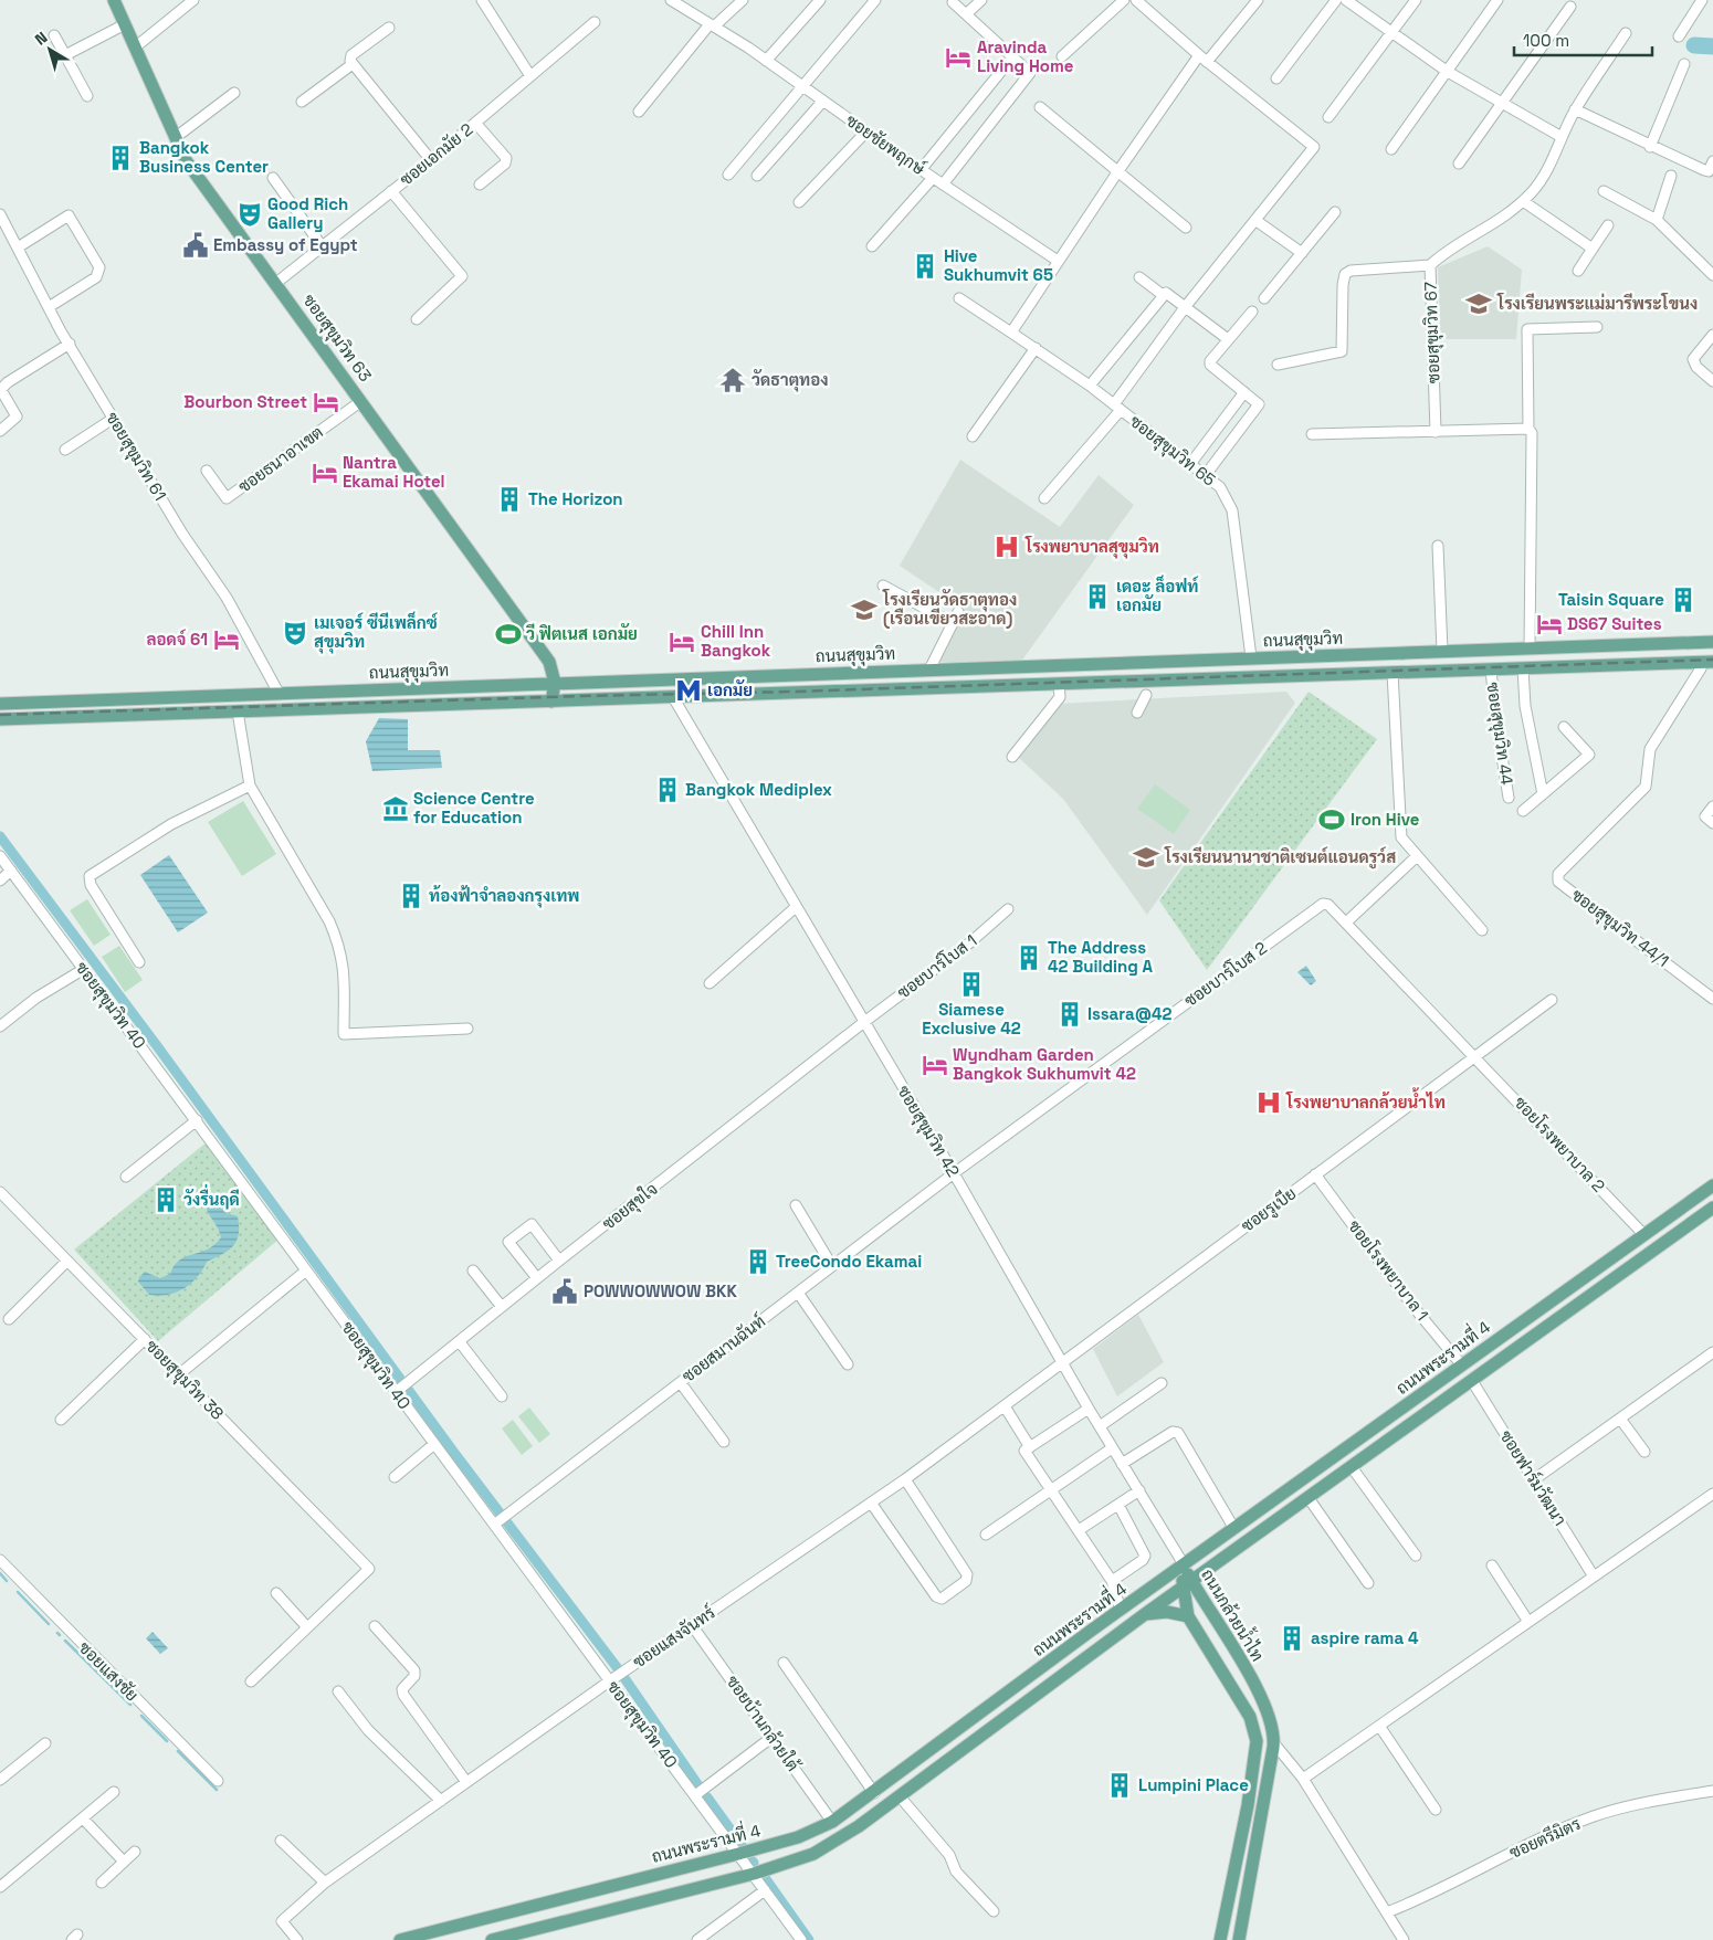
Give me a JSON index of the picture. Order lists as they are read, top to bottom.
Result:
{
  "streets": {
    "main road": [
      "ซอยสุขุมวิท 63",
      "ถนนสุขุมวิท",
      "ถนนพระรามที่ 4",
      "ถนนกล้วยน้ำไท"
    ],
    "street": [
      "ซอยชัยพฤกษ์",
      "ซอยเอกมัย 2",
      "ซอยสุขุมวิท 67",
      "ซอยสุขุมวิท 65",
      "ซอยสุขุมวิท 61",
      "ซอยธนาอาเขต",
      "ซอยสุขุมวิท 44",
      "ซอยสุขุมวิท 44/1",
      "ซอยบาร์โบส 1",
      "ซอยบาร์โบส 2",
      "ซอยสุขุมวิท 40",
      "ซอยสุขุมวิท 42",
      "ซอยโรงพยาบาล 2",
      "ซอยสุขใจ",
      "ซอยรูเบีย",
      "ซอยโรงพยาบาล 1",
      "ซอยสมานฉันท์",
      "ซอยสุขุมวิท 38",
      "ซอยฟาร์มวัฒนา",
      "ซอยแสงจันทร์",
      "ซอยแสงชัย",
      "ซอยบ้านกล้วยใต้",
      "ซอยตรีมิตร"
    ]
  },
  "crossings": [
    ["ซอยเอกมัย 2", "ซอยสุขุมวิท 63"],
    ["ซอยสุขุมวิท 63", "ซอยธนาอาเขต"],
    ["ซอยสุขุมวิท 63", "ถนนสุขุมวิท"],
    ["ซอยสุขุมวิท 65", "ถนนสุขุมวิท"],
    ["ซอยสุขุมวิท 61", "ถนนสุขุมวิท"],
    ["ถนนสุขุมวิท", "ซอยสุขุมวิท 44"],
    ["ถนนสุขุมวิท", "ซอยสุขุมวิท 44/1"],
    ["ถนนสุขุมวิท", "ซอยสุขุมวิท 42"],
    ["ซอยบาร์โบส 1", "ซอยสุขุมวิท 42"],
    ["ซอยบาร์โบส 1", "ซอยสุขใจ"],
    ["ซอยบาร์โบส 2", "ซอยสุขุมวิท 42"],
    ["ซอยบาร์โบส 2", "ซอยโรงพยาบาล 2"],
    ["ซอยบาร์โบส 2", "ซอยรูเบีย"],
    ["ซอยบาร์โบส 2", "ซอยสมานฉันท์"],
    ["ซอยสุขุมวิท 40", "ซอยสุขใจ"],
    ["ซอยสุขุมวิท 40", "ซอยสมานฉันท์"],
    ["ซอยสุขุมวิท 40", "ถนนพระรามที่ 4"],
    ["ซอยสุขุมวิท 40", "ซอยแสงจันทร์"],
    ["ซอยสุขุมวิท 42", "ซอยสุขใจ"],
    ["ซอยสุขุมวิท 42", "ซอยรูเบีย"],
    ["ซอยสุขุมวิท 42", "ซอยสมานฉันท์"],
    ["ซอยสุขุมวิท 42", "ถนนพระรามที่ 4"],
    ["ซอยสุขุมวิท 42", "ถนนกล้วยน้ำไท"],
    ["ซอยสุขุมวิท 42", "ซอยแสงจันทร์"],
    ["ซอยโรงพยาบาล 2", "ซอยรูเบีย"],
    ["ซอยโรงพยาบาล 2", "ถนนพระรามที่ 4"],
    ["ซอยรูเบีย", "ซอยโรงพยาบาล 1"],
    ["ซอยรูเบีย", "ซอยแสงจันทร์"],
    ["ซอยโรงพยาบาล 1", "ถนนพระรามที่ 4"],
    ["ถนนพระรามที่ 4", "ซอยฟาร์มวัฒนา"],
    ["ถนนพระรามที่ 4", "ถนนกล้วยน้ำไท"],
    ["ถนนพระรามที่ 4", "ซอยบ้านกล้วยใต้"],
    ["ซอยแสงจันทร์", "ซอยบ้านกล้วยใต้"]
  ],
  "places": {
    "hotel": [
      "Aravinda Living Home",
      "Bourbon Street",
      "Nantra Ekamai Hotel",
      "DS67 Suites",
      "ลอดจ์ 61",
      "Chill Inn Bangkok",
      "Wyndham Garden Bangkok Sukhumvit 42"
    ],
    "building": [
      "Bangkok Business Center",
      "Hive Sukhumvit 65",
      "The Horizon",
      "เดอะ ล็อฟท์ เอกมัย",
      "Taisin Square",
      "Bangkok Mediplex",
      "ท้องฟ้าจำลองกรุงเทพ",
      "The Address 42 Building A",
      "Siamese Exclusive 42",
      "Issara@42",
      "วังรื่นฤดี",
      "TreeCondo Ekamai",
      "aspire rama 4",
      "Lumpini Place"
    ],
    "theatre": ["Good Rich Gallery", "เมเจอร์ ซีนีเพล็กซ์ สุขุมวิท"],
    "public building": ["Embassy of Egypt", "POWWOWWOW BKK"],
    "school or university": ["โรงเรียนพระแม่มารีพระโขนง", "โรงเรียนวัดธาตุทอง (เรือนเขียวสะอาด)", "โรงเรียนนานาชาติเซนต์แอนดรูว์ส"],
    "temple": ["วัดธาตุทอง"],
    "hospital": ["โรงพยาบาลสุขุมวิท", "โรงพยาบาลกล้วยน้ำไท"],
    "sports": ["วี ฟิตเนส เอกมัย", "Iron Hive"],
    "metro station": ["เอกมัย"],
    "museum": ["Science Centre for Education"]
  },
  "scale_bar": "100 m",
  "north": "top left"
}
